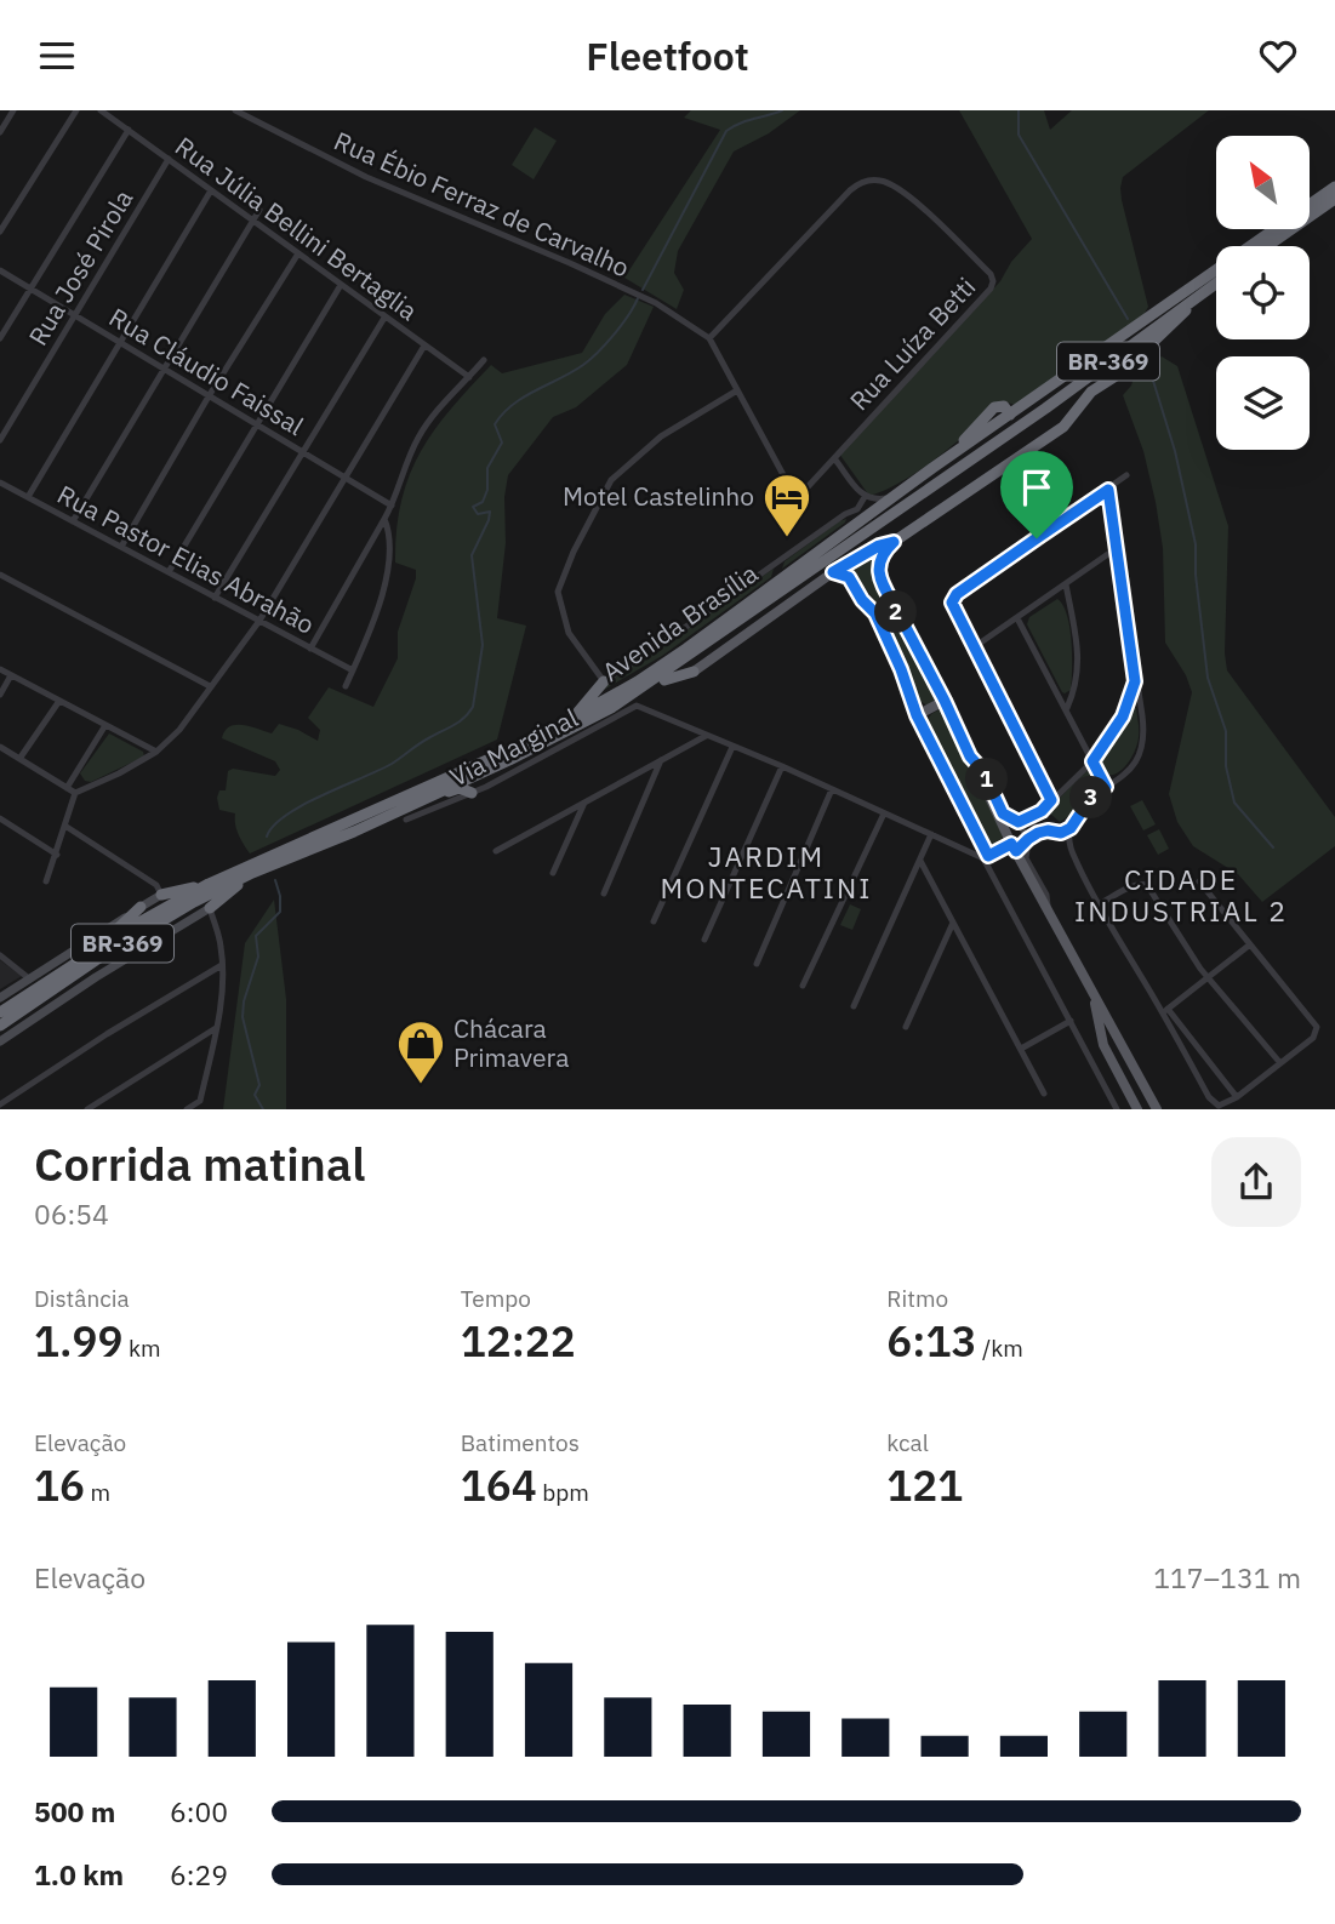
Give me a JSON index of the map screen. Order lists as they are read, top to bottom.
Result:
{
  "streets": {
    "highway": ["BR-369", "Avenida Brasília"],
    "street": [
      "Rua Ébio Ferraz de Carvalho",
      "Rua Júlia Bellini Bertaglia",
      "Rua José Pirola",
      "Rua Luíza Betti",
      "Rua Cláudio Faissal",
      "Rua Pastor Elias Abrahão",
      "Via Marginal"
    ]
  },
  "crossings": [
    ["Rua Ébio Ferraz de Carvalho", "Rua Luíza Betti"],
    ["Rua Júlia Bellini Bertaglia", "Rua José Pirola"],
    ["Rua José Pirola", "Rua Cláudio Faissal"],
    ["BR-369", "Avenida Brasília"]
  ],
  "districts": ["JARDIM MONTECATINI", "CIDADE INDUSTRIAL 2"],
  "places": {
    "hotel": ["Motel Castelinho"],
    "shop": ["Chácara Primavera"]
  },
  "north": "top left",
  "page": {
    "header": "Fleetfoot",
    "pins": ["2", "1", "3"],
    "heading": ["Corrida matinal", "06:54"],
    "stats": [
      ["Distância", "1.99 km"],
      ["Tempo", "12:22"],
      ["Ritmo", "6:13 /km"],
      ["Elevação", "16 m"],
      ["Batimentos", "164 bpm"],
      ["kcal", "121"]
    ],
    "chart": ["Elevação", "117–131 m"],
    "list": [
      {
        "name": "500 m",
        "note": "6:00"
      },
      {
        "name": "1.0 km",
        "note": "6:29"
      }
    ]
  }
}
